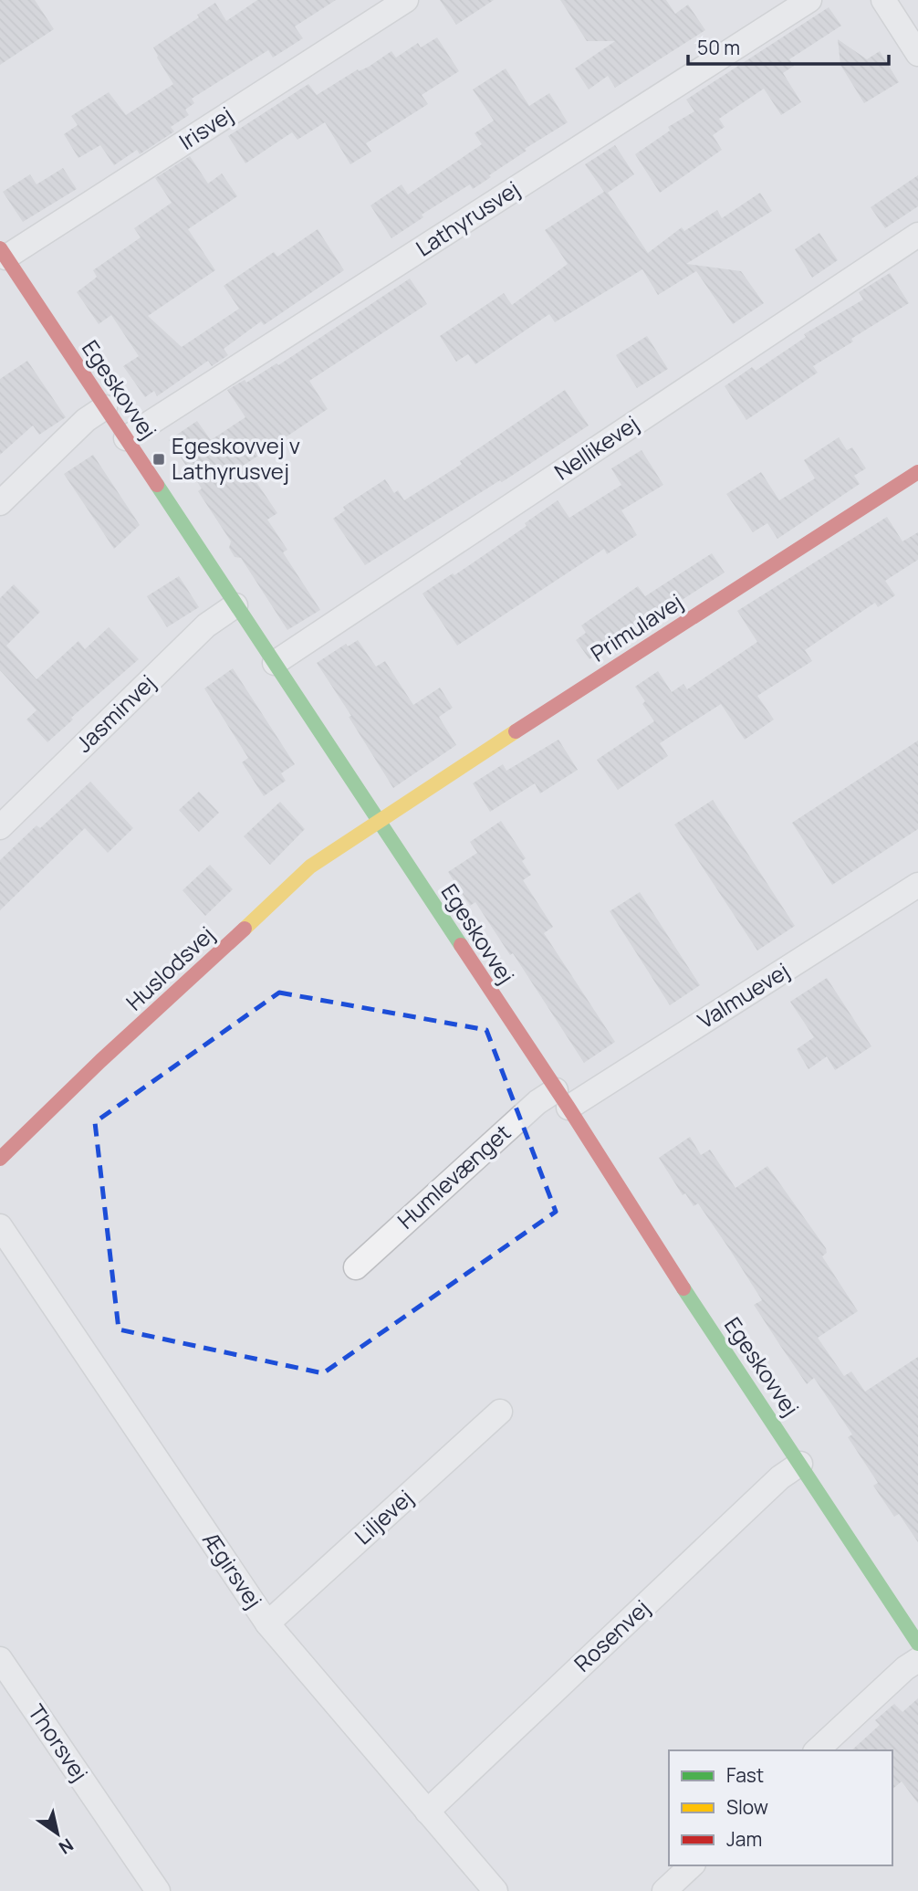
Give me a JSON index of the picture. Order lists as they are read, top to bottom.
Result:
{
  "streets": {
    "street": [
      "Irisvej",
      "Lathyrusvej",
      "Egeskovvej",
      "Nellikevej",
      "Primulavej",
      "Jasminvej",
      "Huslodsvej",
      "Valmuevej",
      "Humlevænget",
      "Liljevej",
      "Ægirsvej",
      "Rosenvej",
      "Thorsvej"
    ]
  },
  "crossings": [
    ["Irisvej", "Egeskovvej"],
    ["Lathyrusvej", "Egeskovvej"],
    ["Egeskovvej", "Nellikevej"],
    ["Egeskovvej", "Primulavej"],
    ["Egeskovvej", "Jasminvej"],
    ["Egeskovvej", "Huslodsvej"],
    ["Egeskovvej", "Valmuevej"],
    ["Egeskovvej", "Humlevænget"],
    ["Egeskovvej", "Rosenvej"],
    ["Primulavej", "Huslodsvej"],
    ["Valmuevej", "Humlevænget"],
    ["Liljevej", "Ægirsvej"],
    ["Ægirsvej", "Rosenvej"]
  ],
  "places": {
    "transit": ["Egeskovvej v Lathyrusvej"]
  },
  "legend": ["Fast", "Slow", "Jam"],
  "scale_bar": "50 m",
  "north": "bottom right"
}
